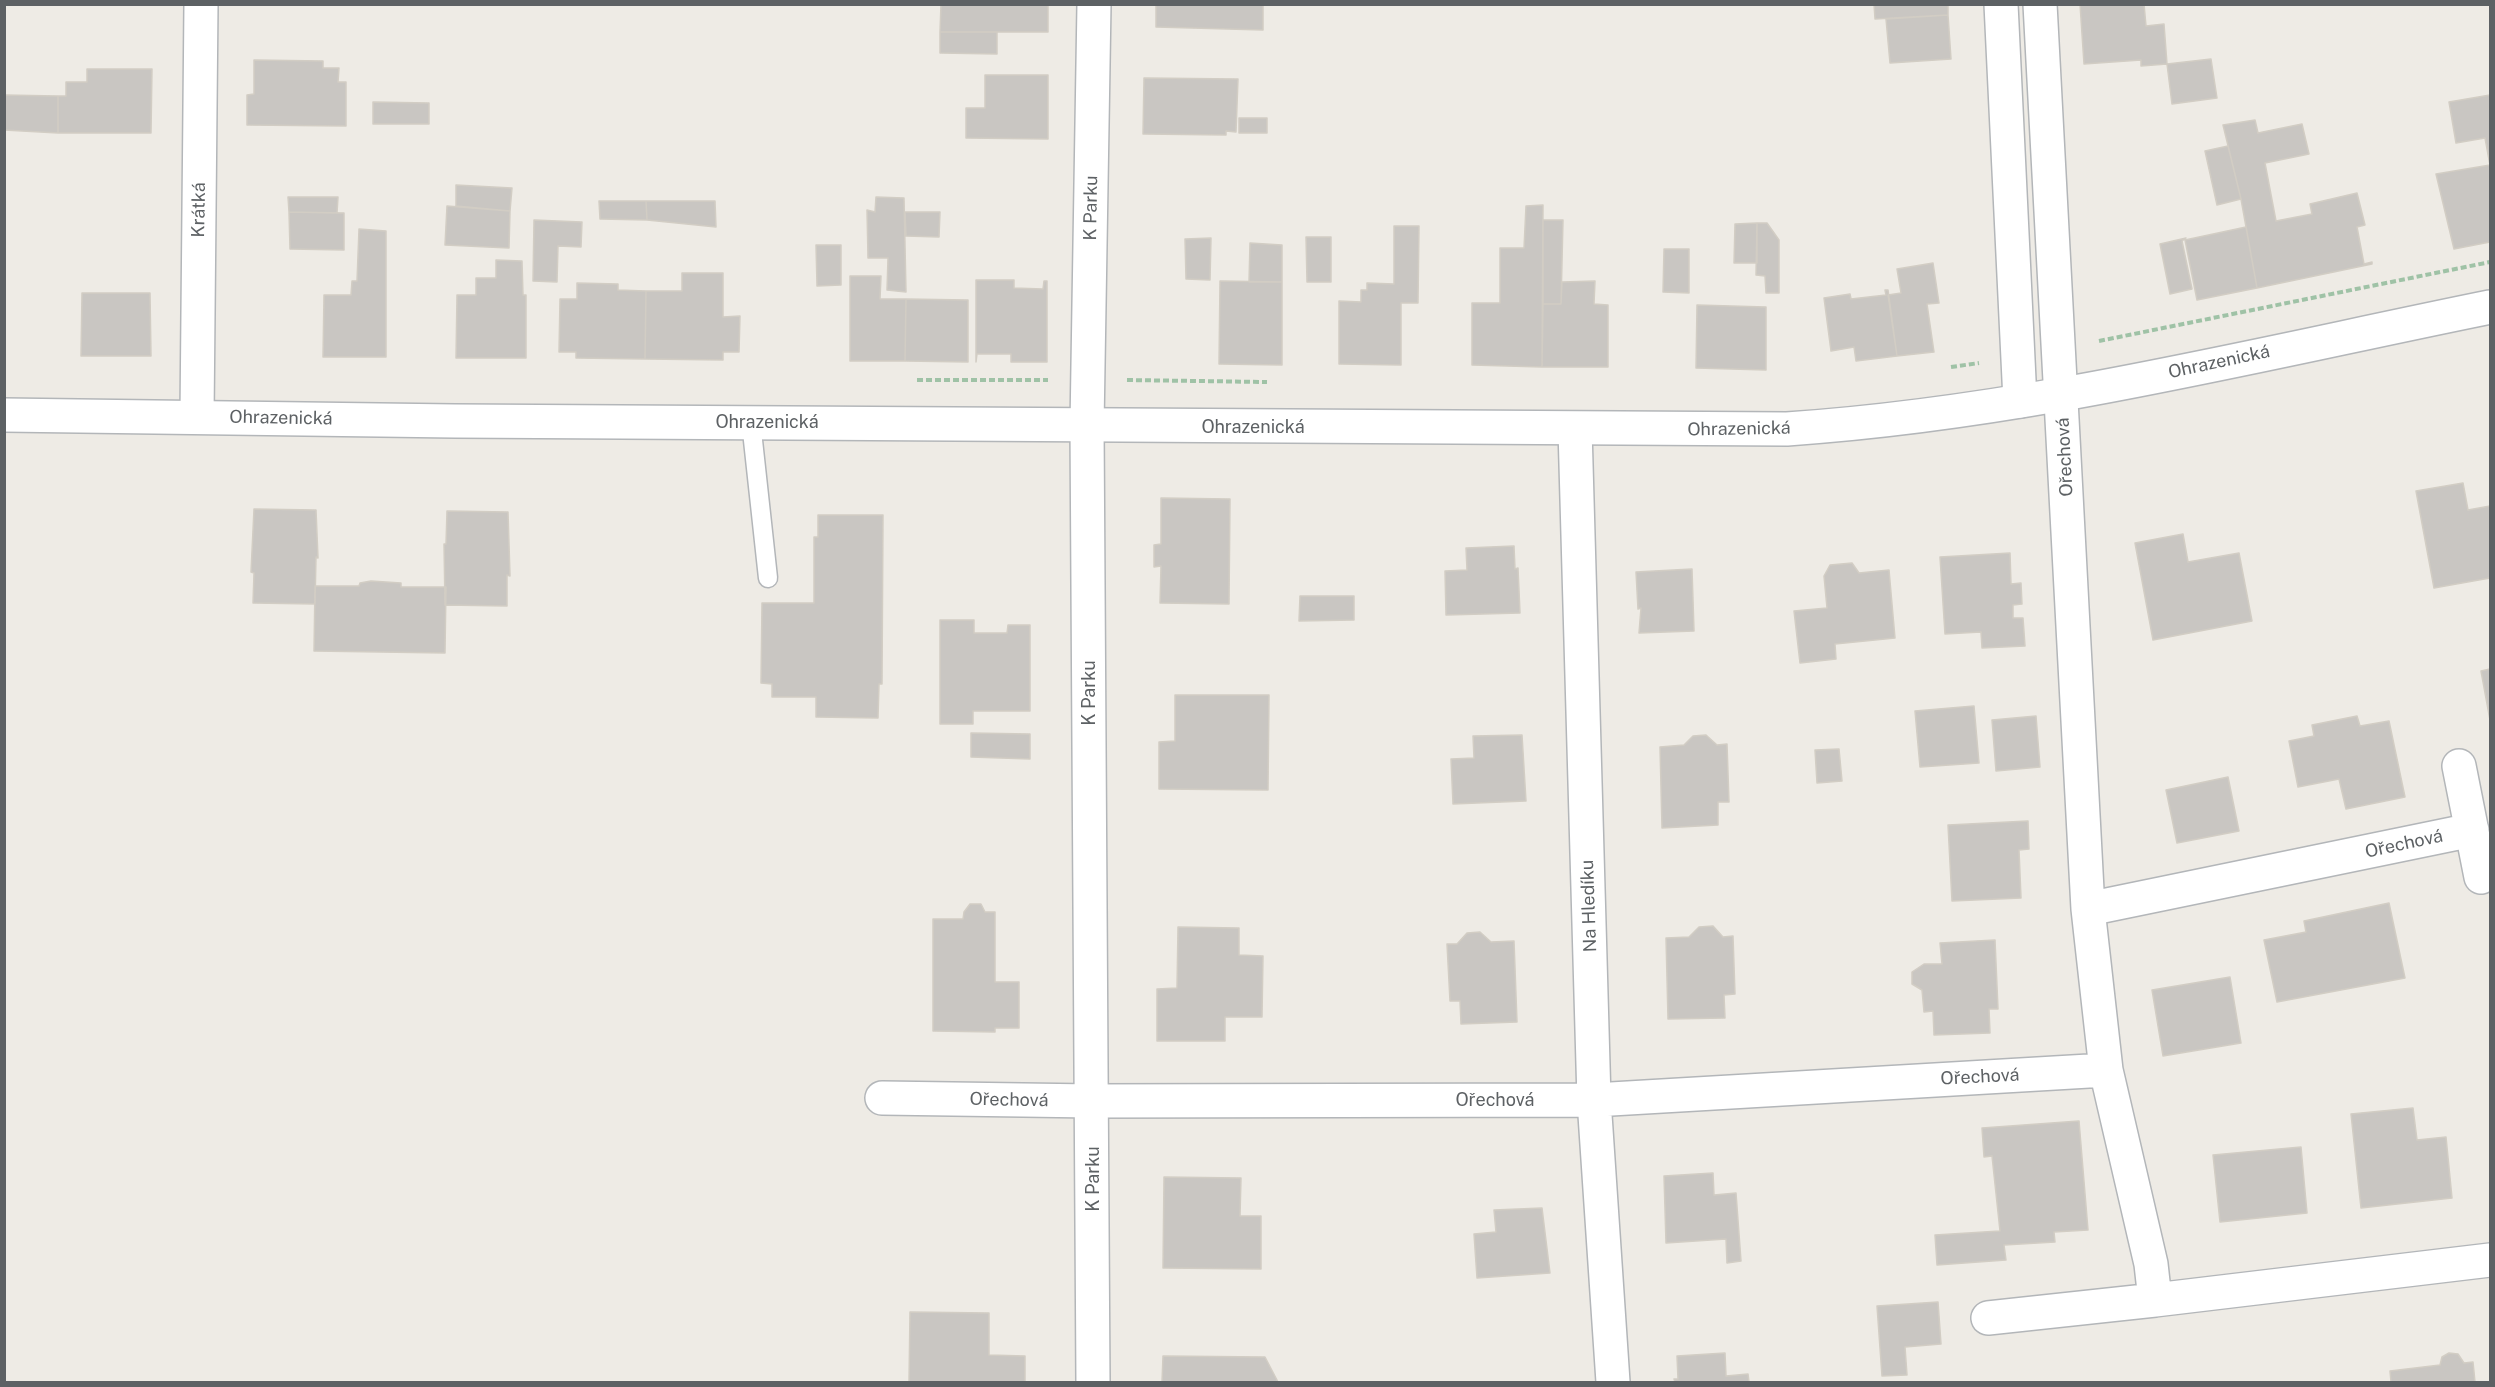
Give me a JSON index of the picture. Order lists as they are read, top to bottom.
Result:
{
  "streets": {
    "street": [
      "K Parku",
      "Krátká",
      "Ohrazenická",
      "Ořechová",
      "Na Hledíku"
    ]
  },
  "crossings": [
    ["K Parku", "Ohrazenická"],
    ["K Parku", "Ořechová"],
    ["Krátká", "Ohrazenická"],
    ["Ohrazenická", "Ořechová"],
    ["Ohrazenická", "Na Hledíku"],
    ["Ořechová", "Na Hledíku"]
  ]
}
